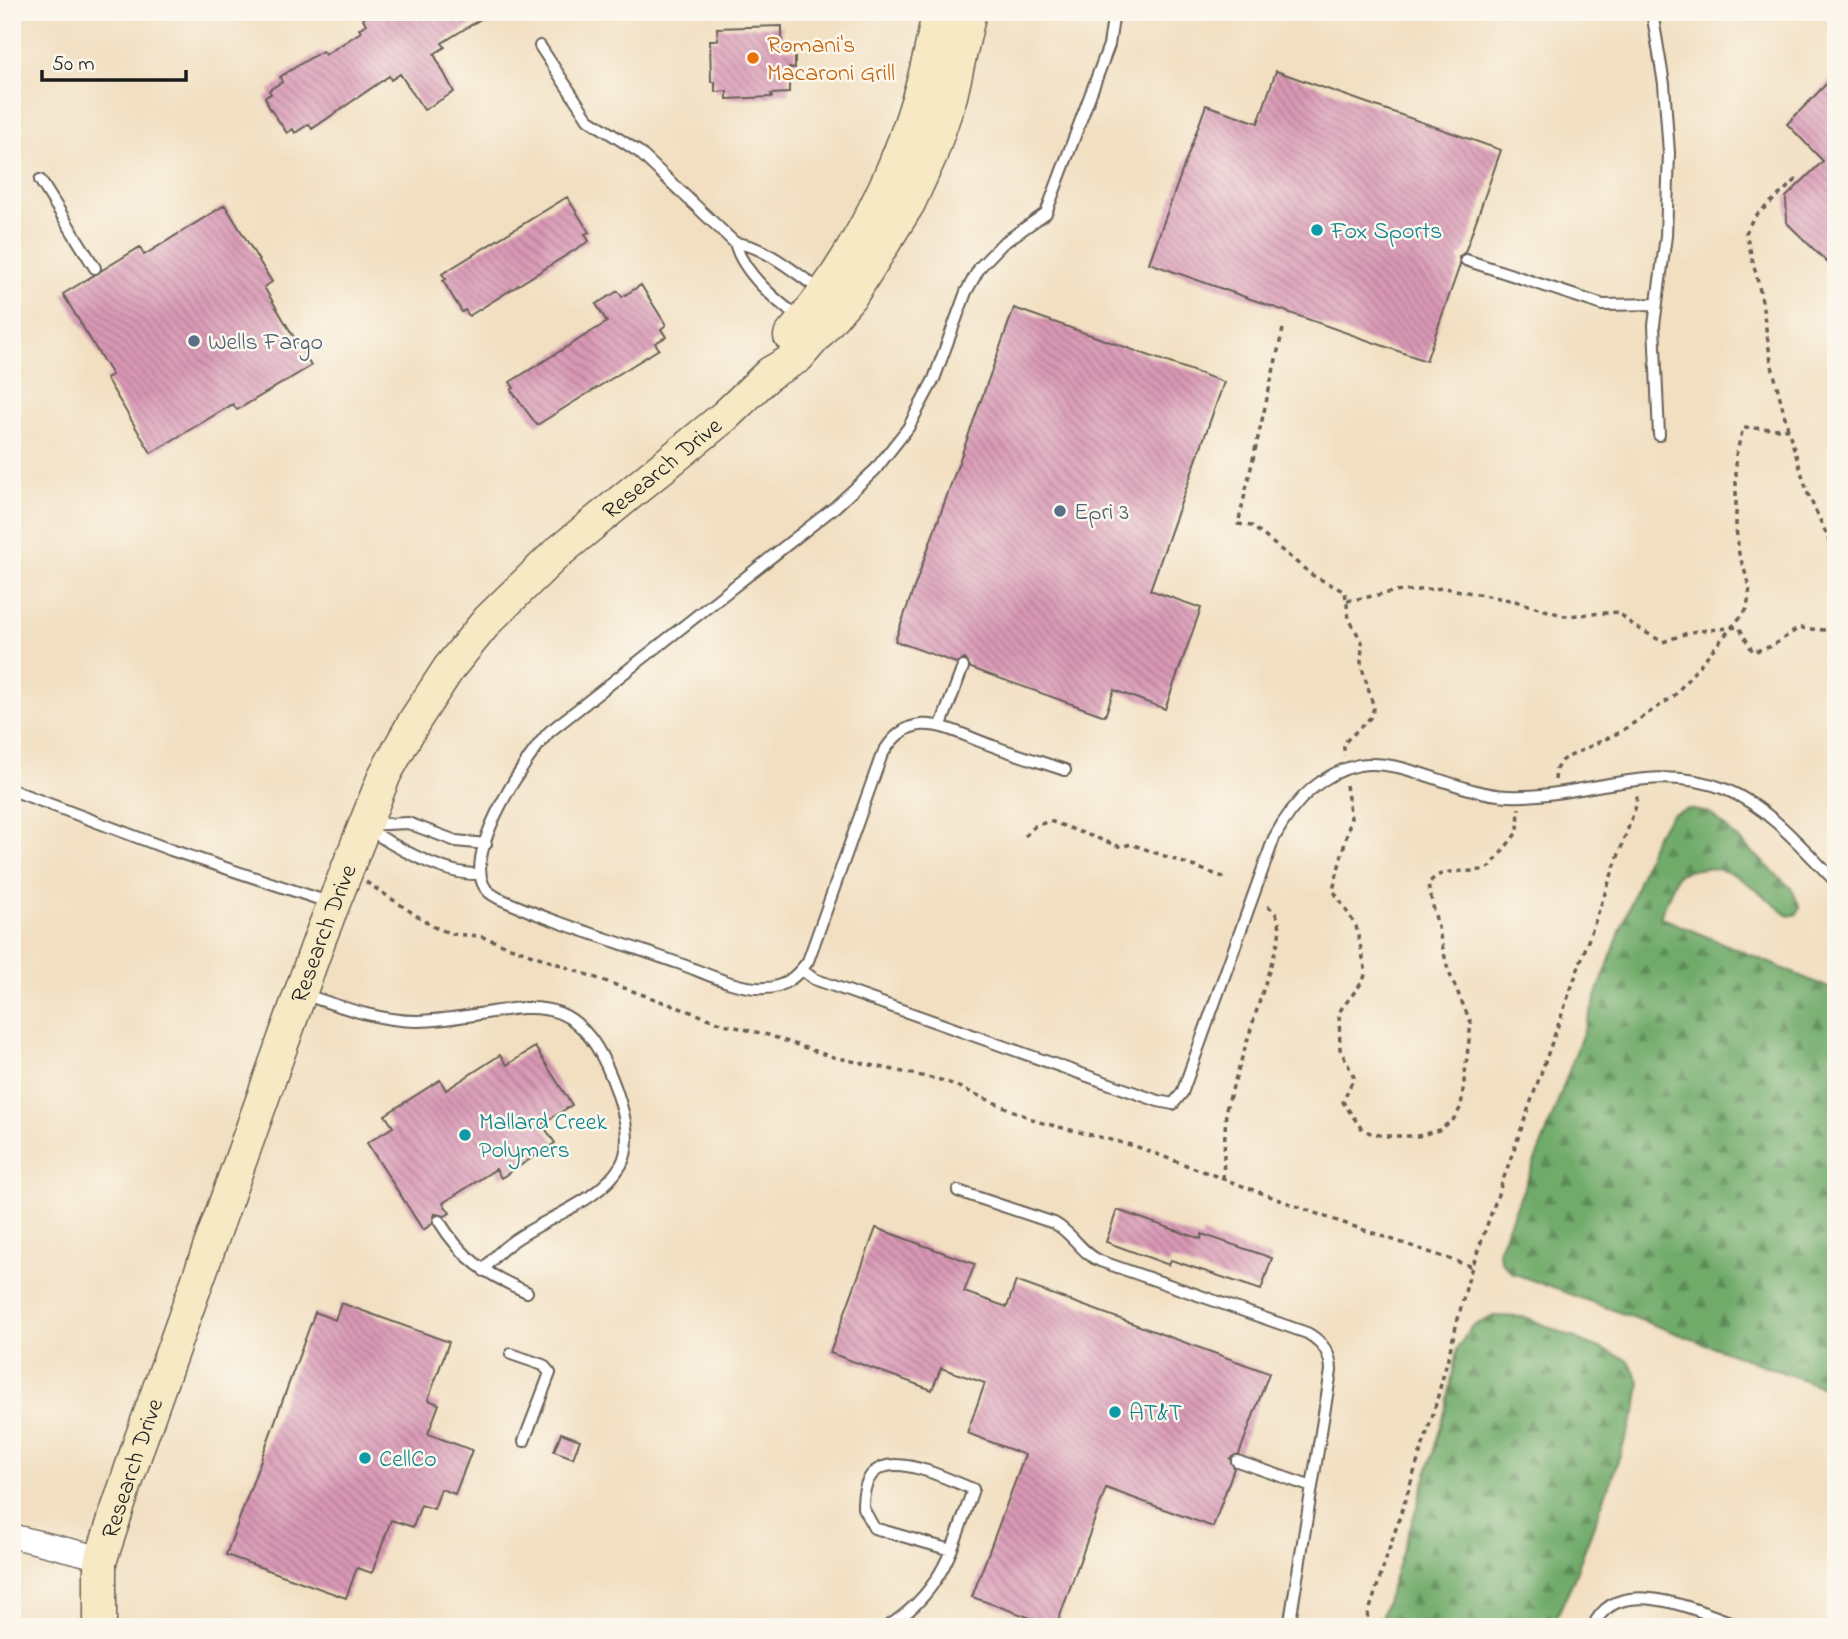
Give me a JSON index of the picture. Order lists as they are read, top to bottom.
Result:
{
  "streets": {
    "street": ["Research Drive"]
  },
  "places": [
    "Romani's Macaroni Grill",
    "Fox Sports",
    "Wells Fargo",
    "Epri 3",
    "Mallard Creek Polymers",
    "AT&T",
    "CellCo"
  ],
  "scale_bar": "50 m"
}
